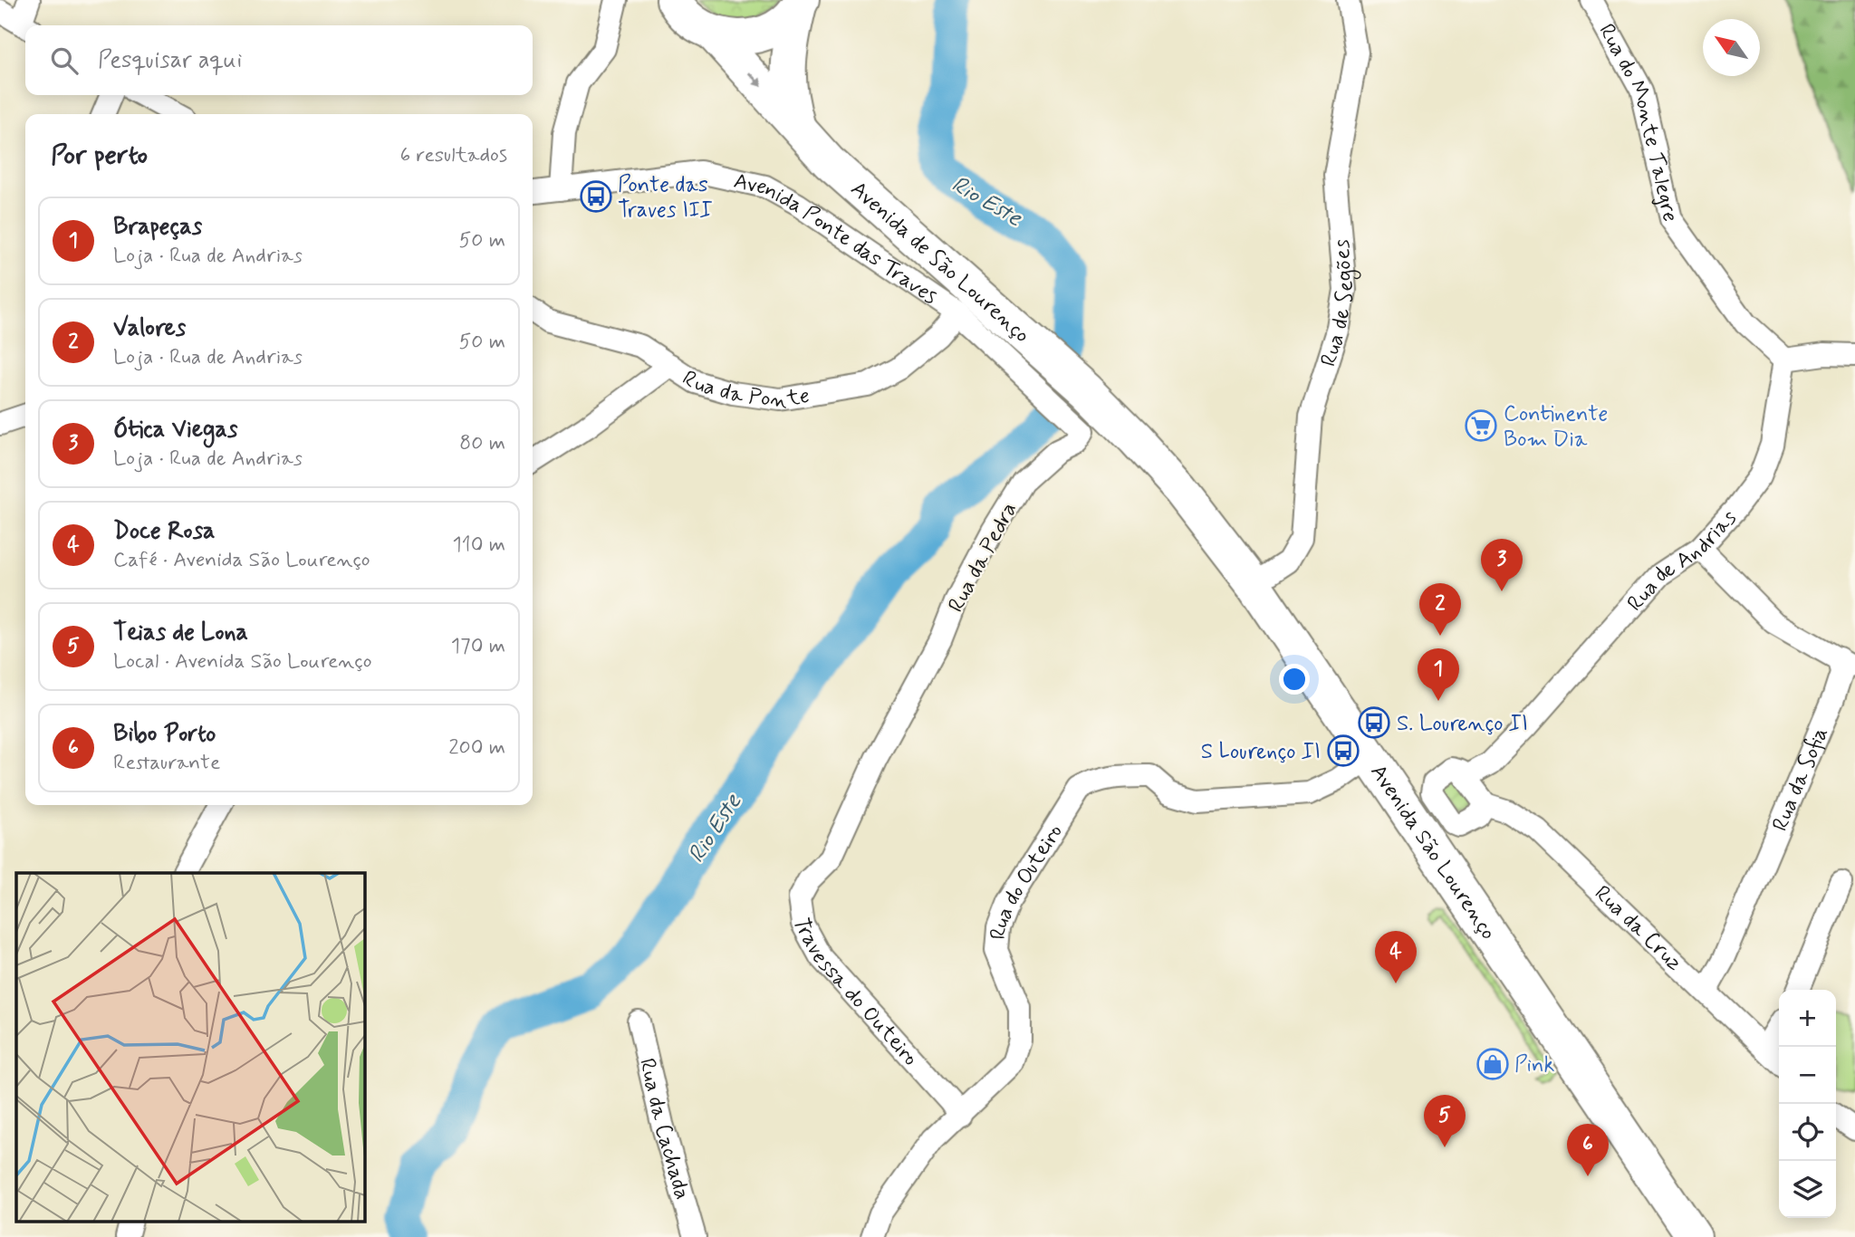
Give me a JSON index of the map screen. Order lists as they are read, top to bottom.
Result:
{
  "streets": {
    "main road": ["Avenida de São Lourenço", "Avenida São Lourenço"],
    "street": [
      "Rua do Monte Talegre",
      "Avenida Ponte das Traves",
      "Rua de Segões",
      "Rua da Ponte",
      "Rua da Pedra",
      "Rua de Andrias",
      "Rua da Sofia",
      "Rua do Outeiro",
      "Rua da Cruz",
      "Travessa do Outeiro",
      "Rua da Cachada"
    ]
  },
  "crossings": [
    ["Rua do Monte Talegre", "Rua de Andrias"],
    ["Avenida Ponte das Traves", "Avenida de São Lourenço"],
    ["Avenida Ponte das Traves", "Rua da Ponte"],
    ["Avenida Ponte das Traves", "Rua da Pedra"],
    ["Avenida de São Lourenço", "Rua da Ponte"],
    ["Avenida de São Lourenço", "Rua da Pedra"],
    ["Avenida de São Lourenço", "Avenida São Lourenço"],
    ["Rua de Segões", "Avenida São Lourenço"],
    ["Rua da Ponte", "Rua da Pedra"],
    ["Rua da Pedra", "Travessa do Outeiro"],
    ["Rua de Andrias", "Rua da Sofia"],
    ["Rua de Andrias", "Avenida São Lourenço"],
    ["Rua de Andrias", "Rua da Cruz"],
    ["Rua da Sofia", "Rua da Cruz"],
    ["Avenida São Lourenço", "Rua do Outeiro"],
    ["Avenida São Lourenço", "Rua da Cruz"],
    ["Rua do Outeiro", "Travessa do Outeiro"]
  ],
  "water": ["Rio Este"],
  "places": {
    "bus stop": ["Ponte das Traves III", "S. Lourenço II", "S Lourenço II"],
    "supermarket": ["Continente Bom Dia"],
    "shop": ["Pink"]
  },
  "north": "top left",
  "page": {
    "search": "Pesquisar aqui",
    "heading": ["Por perto", "6 resultados"],
    "list": [
      {
        "mark": "1",
        "name": "Brapeças",
        "note": "Loja · Rua de Andrias",
        "value": "50 m"
      },
      {
        "mark": "2",
        "name": "Valores",
        "note": "Loja · Rua de Andrias",
        "value": "50 m"
      },
      {
        "mark": "3",
        "name": "Ótica Viegas",
        "note": "Loja · Rua de Andrias",
        "value": "80 m"
      },
      {
        "mark": "4",
        "name": "Doce Rosa",
        "note": "Café · Avenida São Lourenço",
        "value": "110 m"
      },
      {
        "mark": "5",
        "name": "Teias de Lona",
        "note": "Local · Avenida São Lourenço",
        "value": "170 m"
      },
      {
        "mark": "6",
        "name": "Bibo Porto",
        "note": "Restaurante",
        "value": "200 m"
      }
    ],
    "pins": [
      "3",
      "2",
      "1",
      "4",
      "5",
      "6"
    ],
    "map_buttons": ["+", "−"]
  }
}
